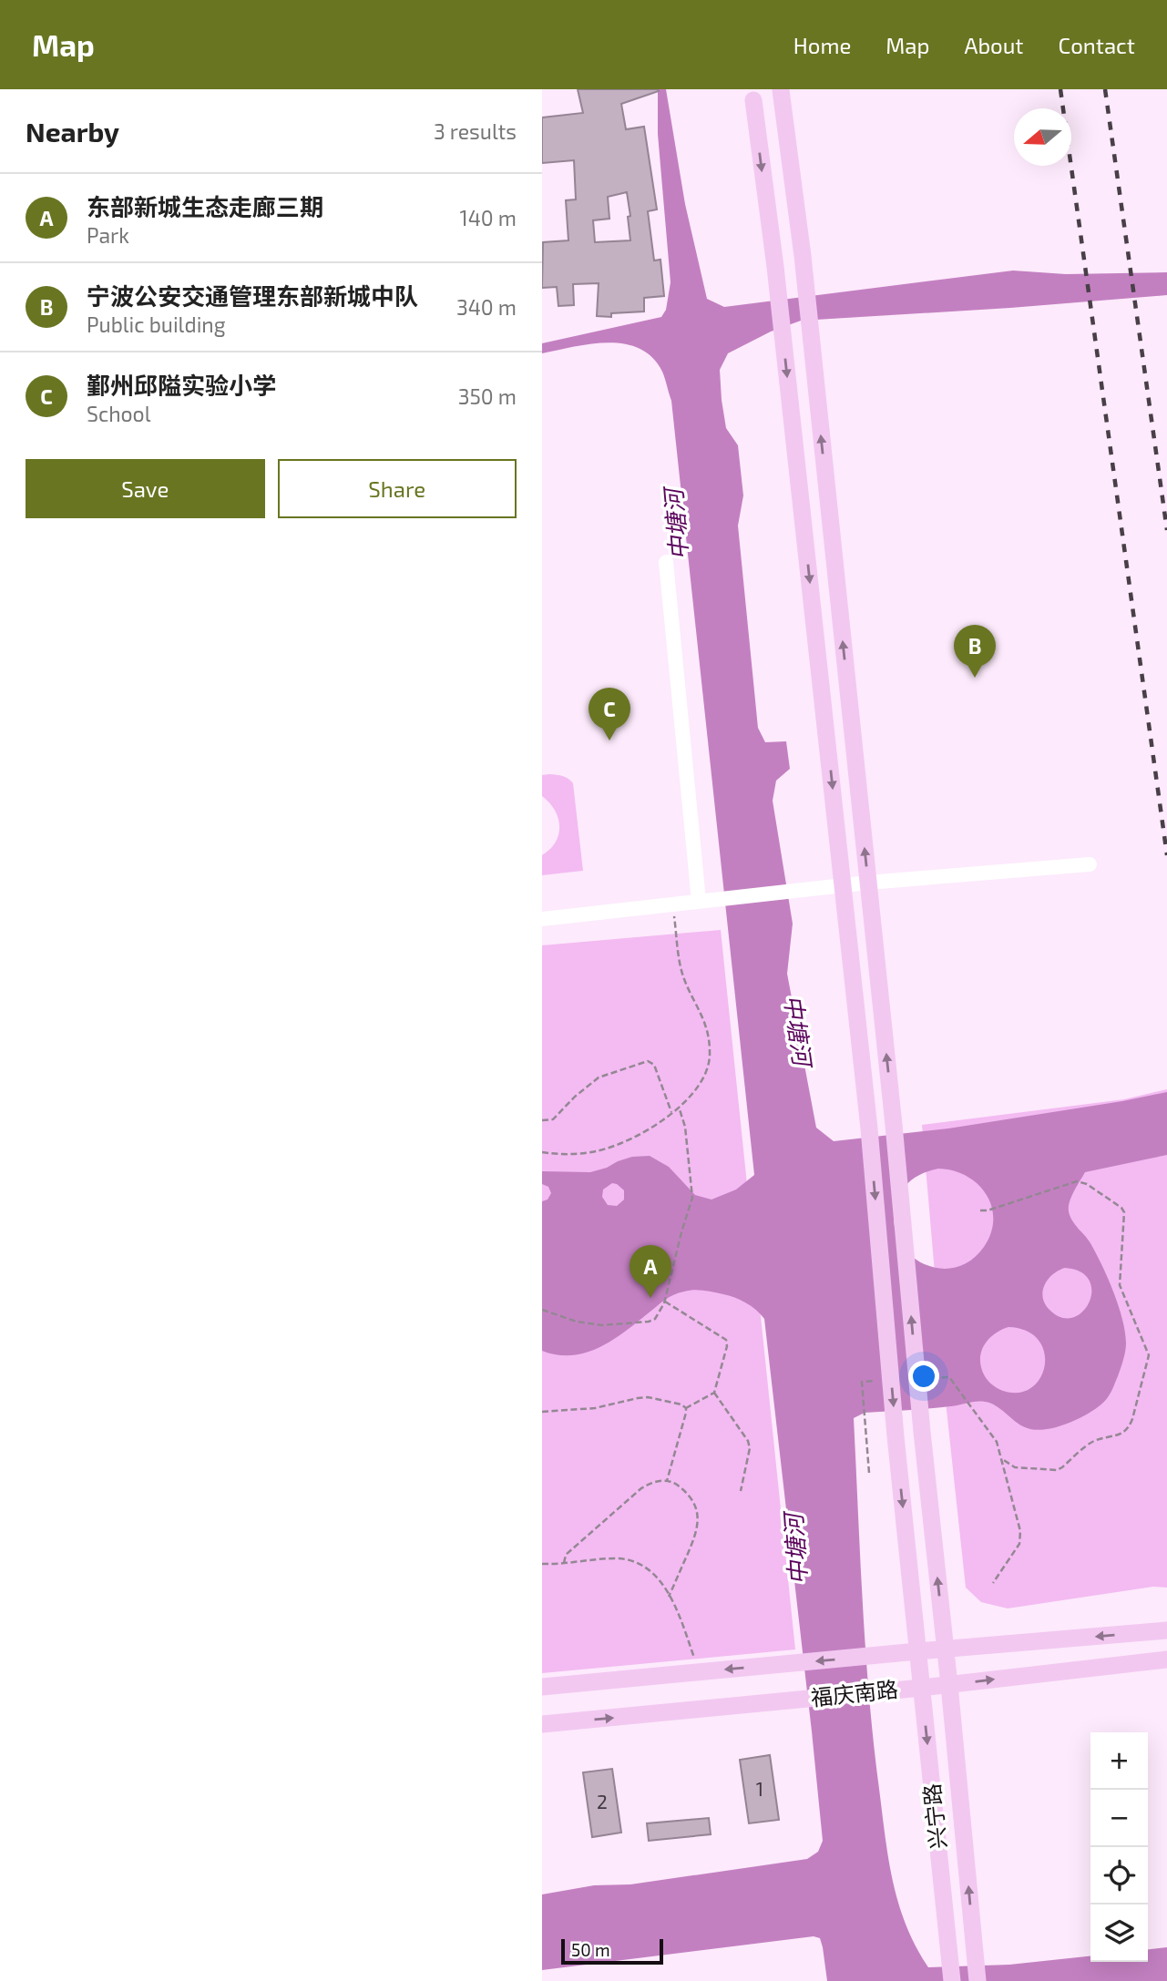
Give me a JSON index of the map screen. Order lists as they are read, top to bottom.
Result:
{
  "streets": {
    "main road": ["福庆南路", "兴宁路"]
  },
  "crossings": [
    ["福庆南路", "兴宁路"]
  ],
  "water": ["中塘河"],
  "house_numbers": ["1", "2"],
  "scale_bar": "50 m",
  "north": "left",
  "page": {
    "header": "Map",
    "nav": [
      "Home",
      "Map",
      "About",
      "Contact"
    ],
    "heading": ["Nearby", "3 results"],
    "list": [
      {
        "mark": "A",
        "name": "东部新城生态走廊三期",
        "note": "Park",
        "value": "140 m"
      },
      {
        "mark": "B",
        "name": "宁波公安交通管理东部新城中队",
        "note": "Public building",
        "value": "340 m"
      },
      {
        "mark": "C",
        "name": "鄞州邱隘实验小学",
        "note": "School",
        "value": "350 m"
      }
    ],
    "buttons": ["Save", "Share"],
    "pins": ["B", "C", "A"],
    "map_buttons": ["+", "−"],
    "scale": "50 m"
  }
}
